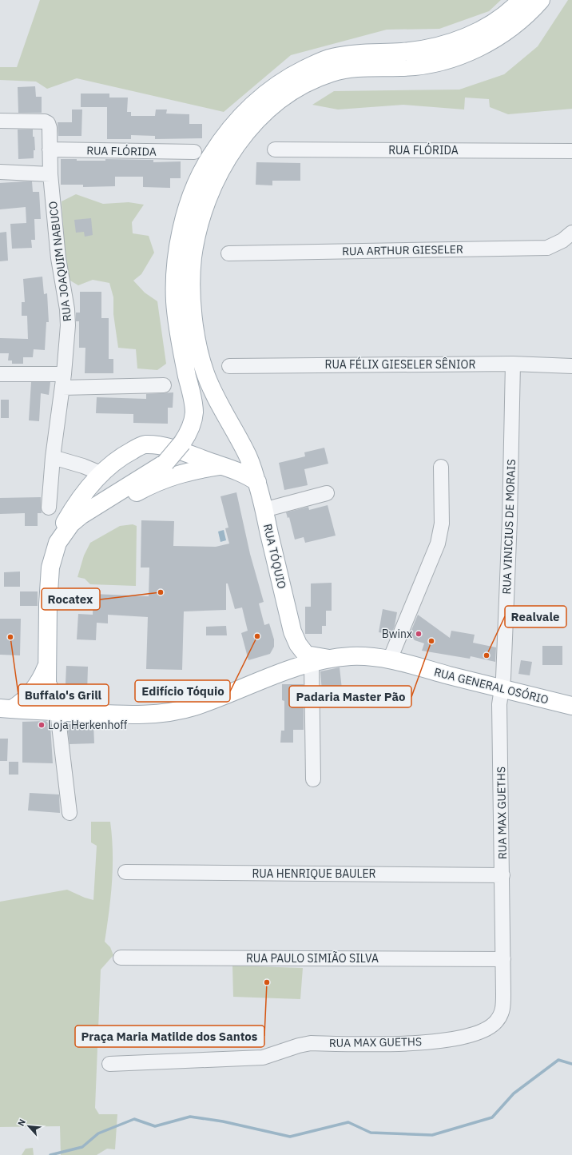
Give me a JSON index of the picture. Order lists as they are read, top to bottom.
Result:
{
  "streets": {
    "main road": ["RUA TÓQUIO", "RUA GENERAL OSÓRIO"],
    "street": [
      "RUA FLÓRIDA",
      "RUA ARTHUR GIESELER",
      "RUA JOAQUIM NABUCO",
      "RUA FÉLIX GIESELER SÊNIOR",
      "RUA VINICIUS DE MORAIS",
      "RUA MAX GUETHS",
      "RUA HENRIQUE BAULER",
      "RUA PAULO SIMIÃO SILVA"
    ]
  },
  "crossings": [
    ["RUA FLÓRIDA", "RUA JOAQUIM NABUCO"],
    ["RUA FÉLIX GIESELER SÊNIOR", "RUA VINICIUS DE MORAIS"],
    ["RUA VINICIUS DE MORAIS", "RUA GENERAL OSÓRIO"],
    ["RUA VINICIUS DE MORAIS", "RUA MAX GUETHS"],
    ["RUA TÓQUIO", "RUA GENERAL OSÓRIO"],
    ["RUA GENERAL OSÓRIO", "RUA MAX GUETHS"],
    ["RUA MAX GUETHS", "RUA HENRIQUE BAULER"],
    ["RUA MAX GUETHS", "RUA PAULO SIMIÃO SILVA"]
  ],
  "places": [
    "Rocatex",
    "Bwinx",
    "Edifício Tóquio",
    "Buffalo's Grill",
    "Padaria Master Pão",
    "Realvale",
    "Loja Herkenhoff",
    "Praça Maria Matilde dos Santos"
  ],
  "north": "top left"
}
